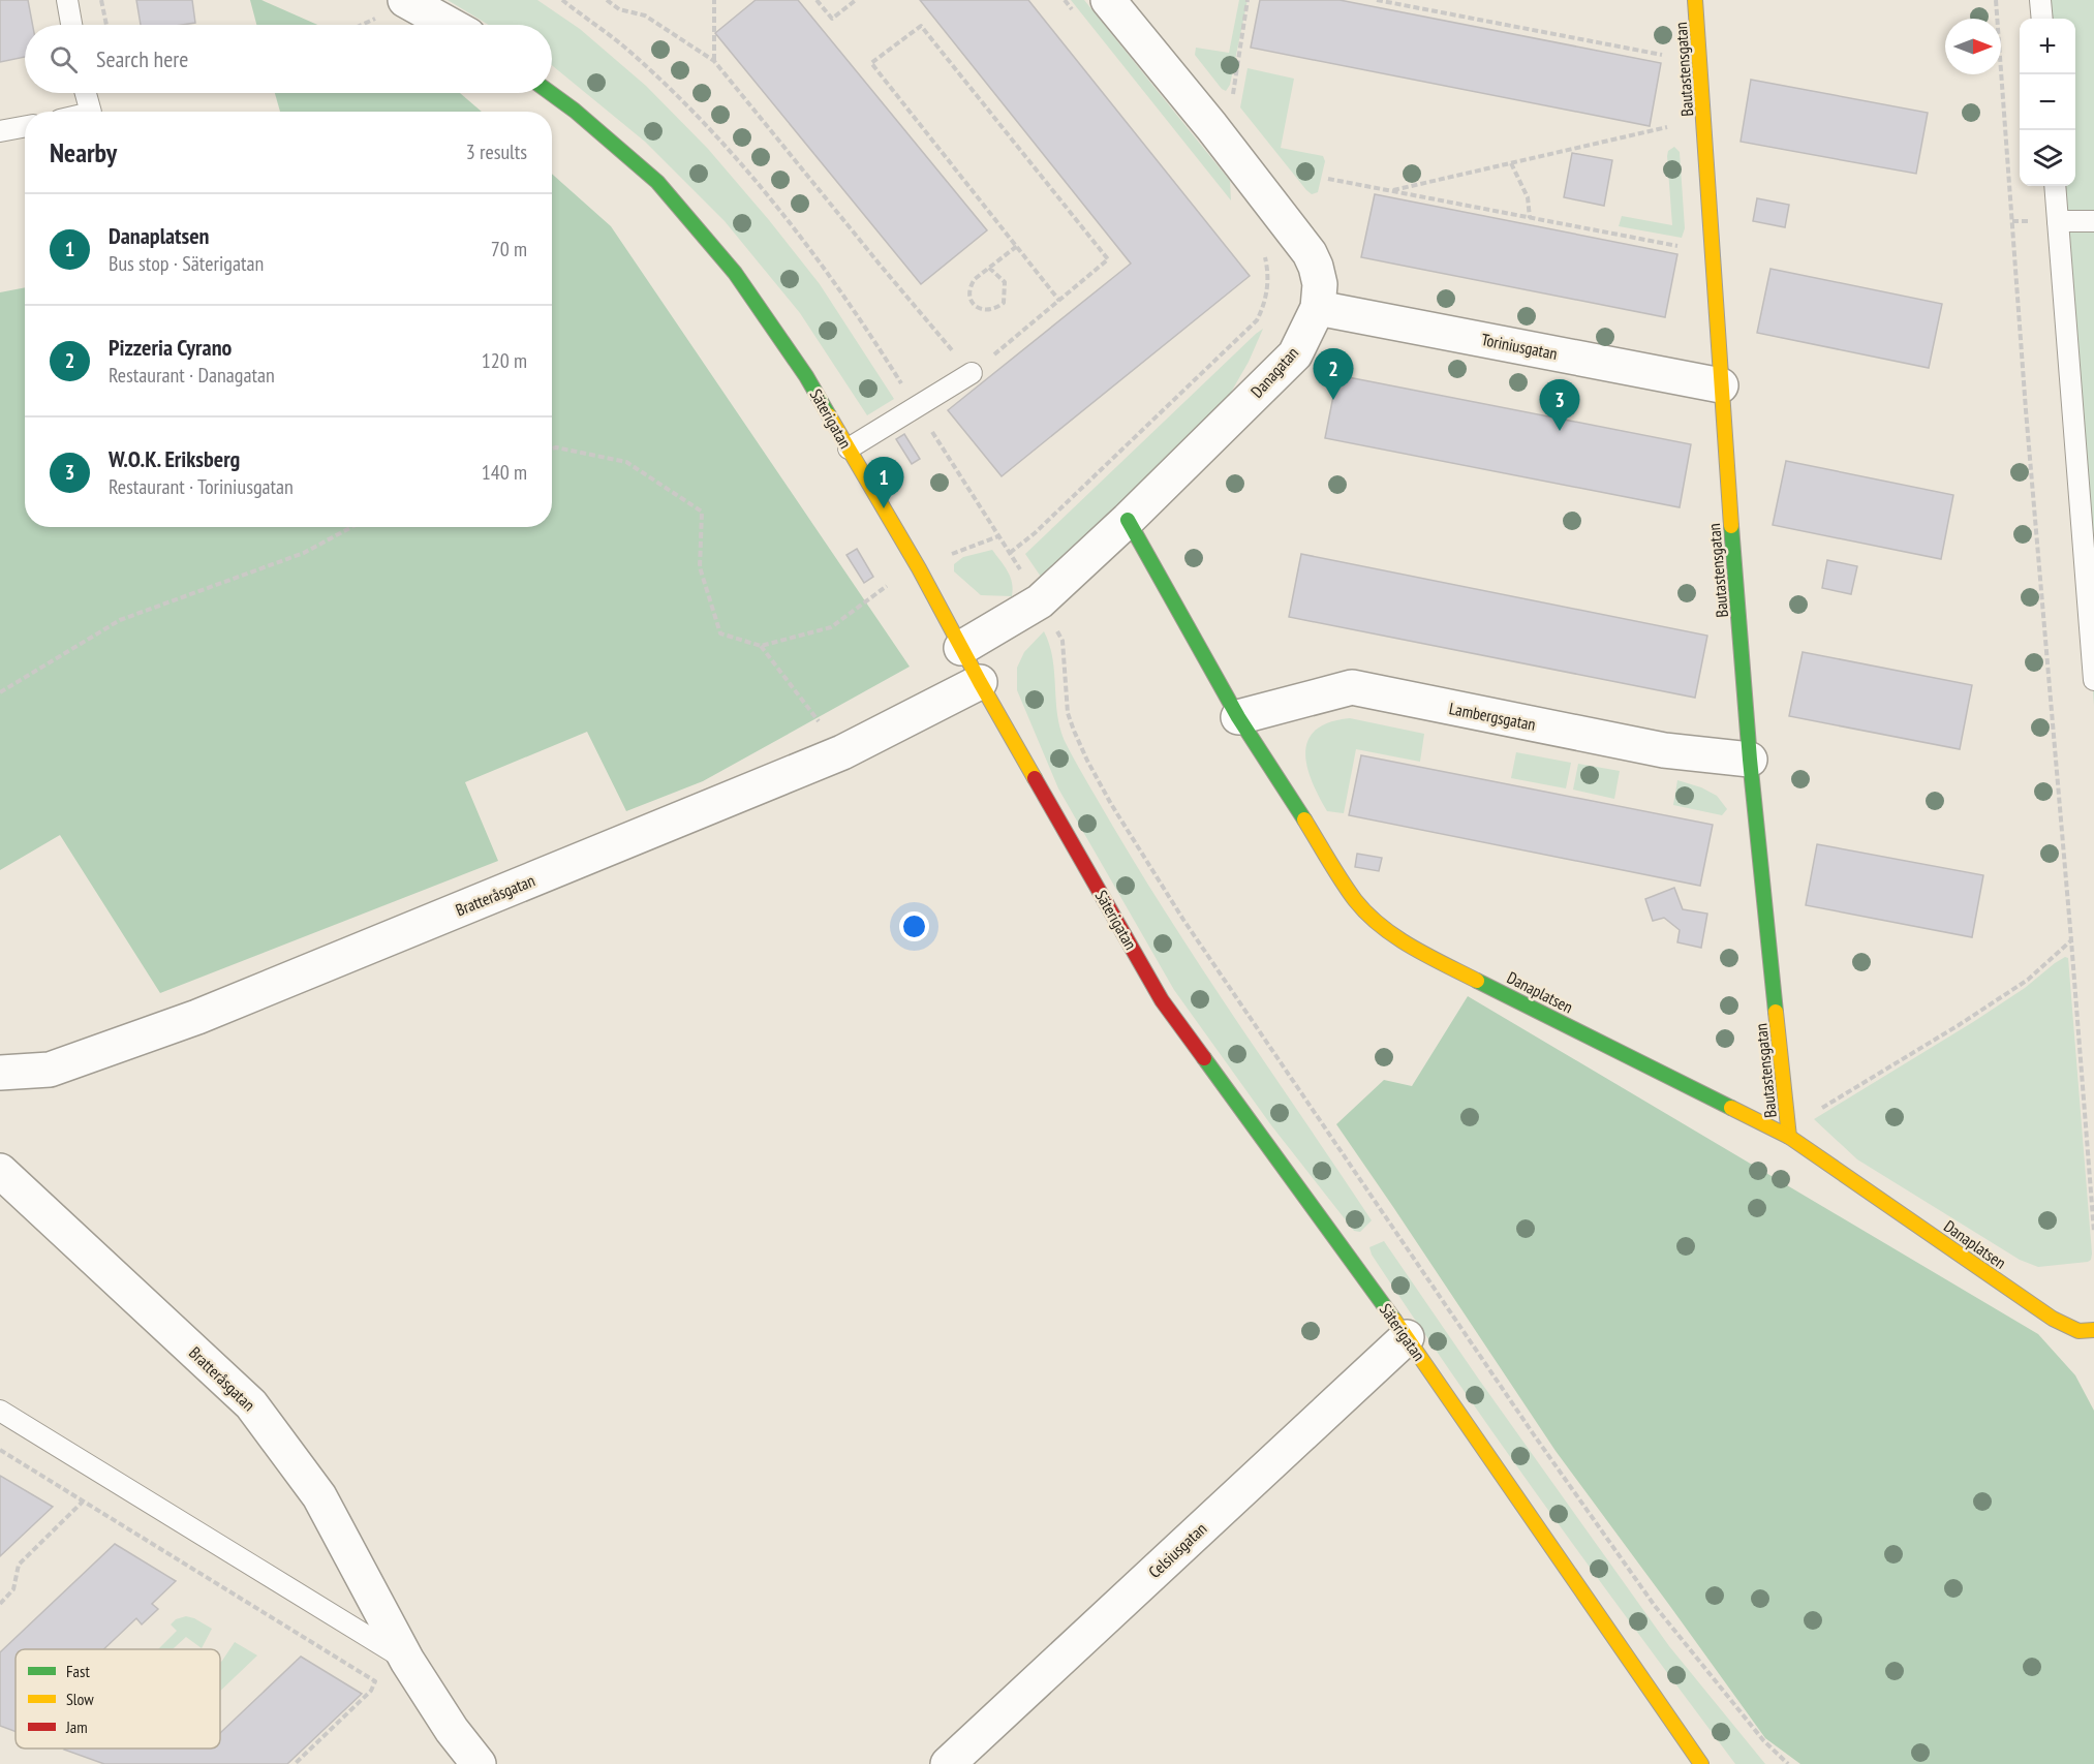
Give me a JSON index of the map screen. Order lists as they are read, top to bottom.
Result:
{
  "streets": {
    "street": [
      "Bautastensgatan",
      "Toriniusgatan",
      "Danagatan",
      "Säterigatan",
      "Lambergsgatan",
      "Bratteråsgatan",
      "Danaplatsen",
      "Celsiusgatan"
    ]
  },
  "crossings": [
    ["Bautastensgatan", "Toriniusgatan"],
    ["Bautastensgatan", "Lambergsgatan"],
    ["Bautastensgatan", "Danaplatsen"],
    ["Toriniusgatan", "Danagatan"],
    ["Danagatan", "Säterigatan"],
    ["Danagatan", "Danaplatsen"],
    ["Säterigatan", "Bratteråsgatan"],
    ["Säterigatan", "Celsiusgatan"],
    ["Lambergsgatan", "Danaplatsen"]
  ],
  "legend": ["Fast", "Slow", "Jam"],
  "north": "right",
  "page": {
    "map_buttons": ["+", "−"],
    "search": "Search here",
    "heading": ["Nearby", "3 results"],
    "list": [
      {
        "mark": "1",
        "name": "Danaplatsen",
        "note": "Bus stop · Säterigatan",
        "value": "70 m"
      },
      {
        "mark": "2",
        "name": "Pizzeria Cyrano",
        "note": "Restaurant · Danagatan",
        "value": "120 m"
      },
      {
        "mark": "3",
        "name": "W.O.K. Eriksberg",
        "note": "Restaurant · Toriniusgatan",
        "value": "140 m"
      }
    ],
    "pins": ["2", "3", "1"]
  }
}
